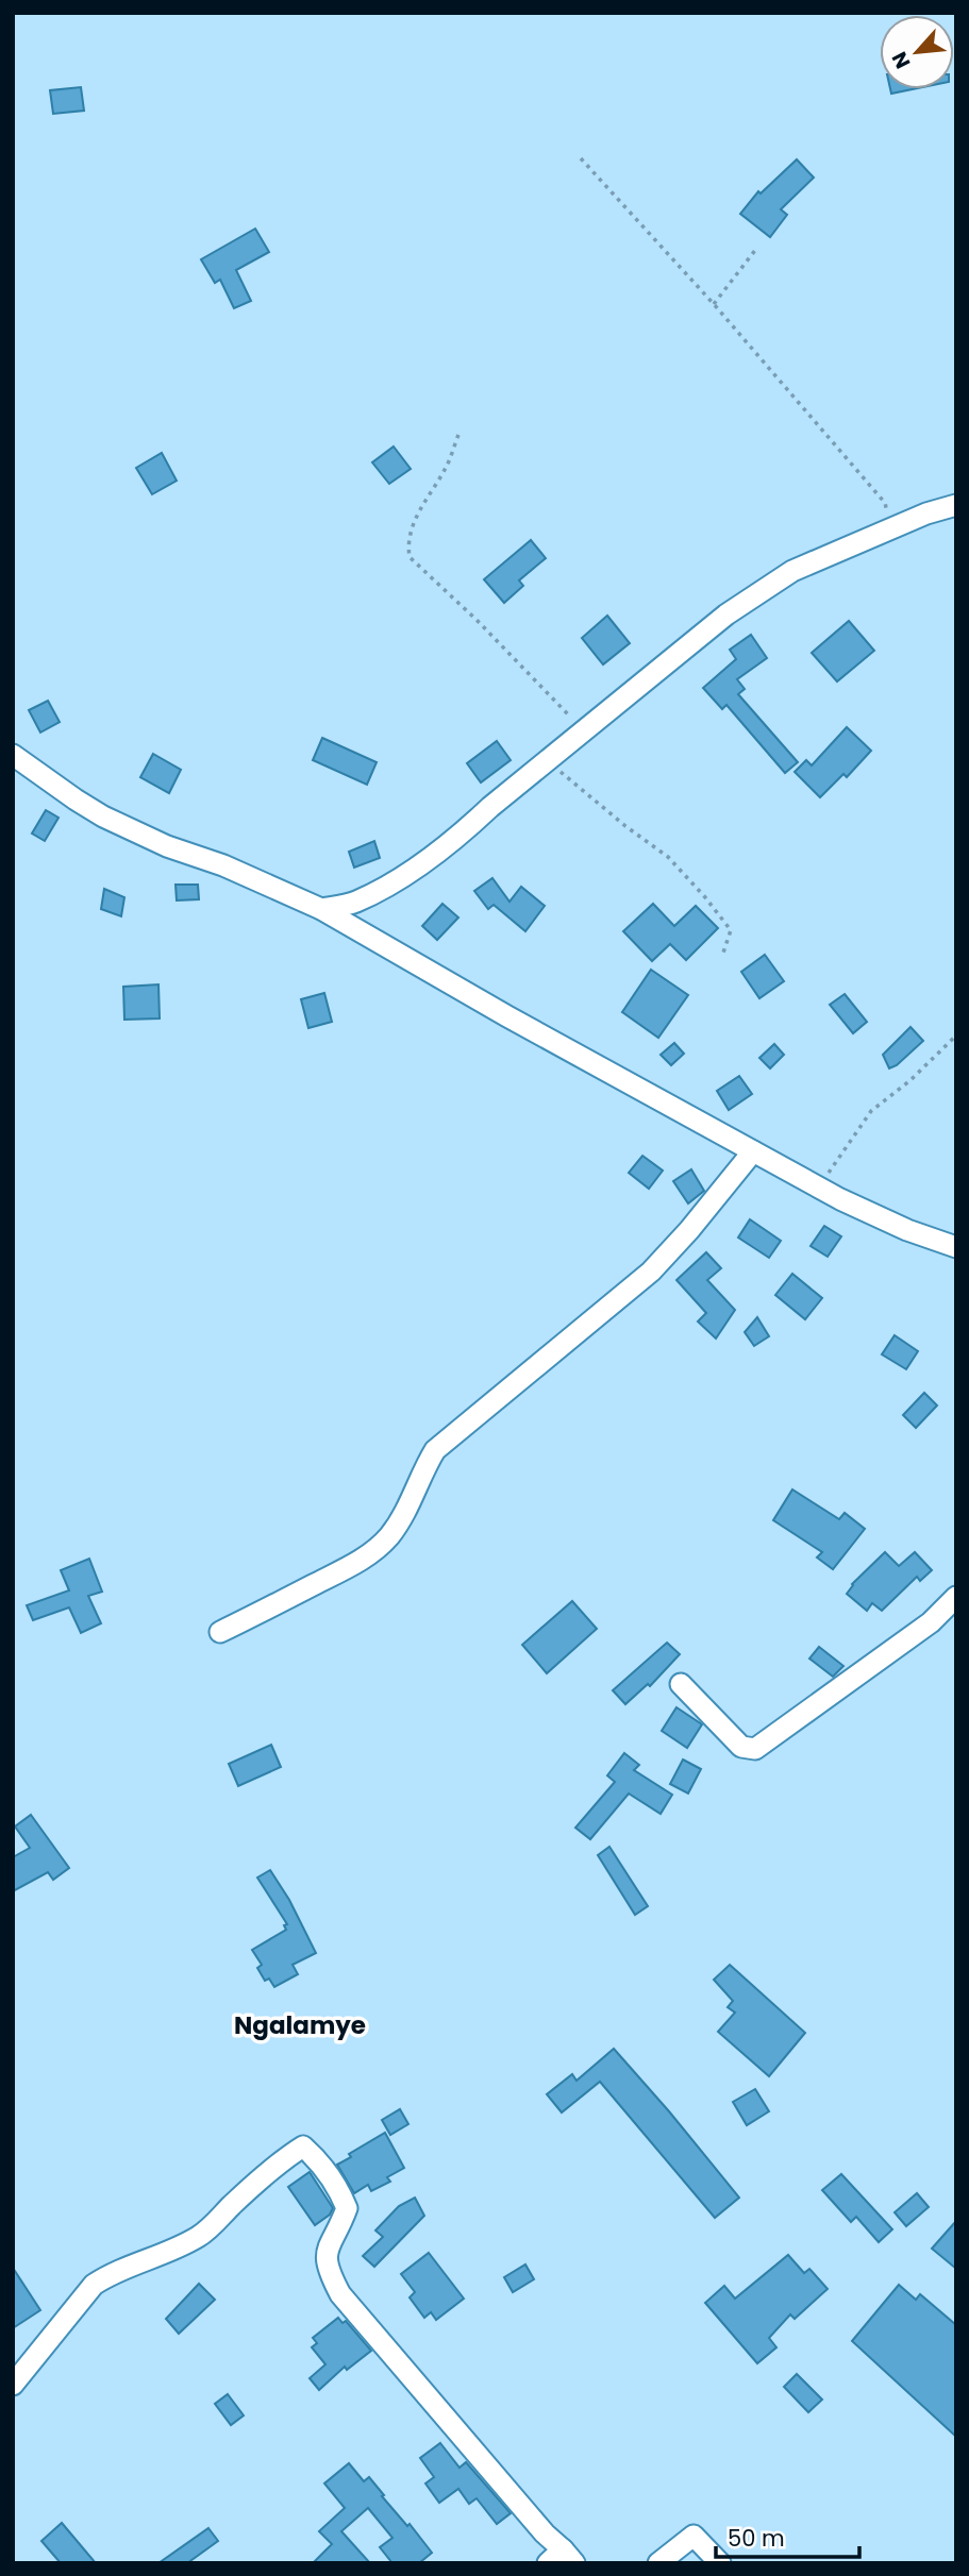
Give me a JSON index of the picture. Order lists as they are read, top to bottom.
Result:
{
  "districts": ["Ngalamye"],
  "scale_bar": "50 m",
  "north": "bottom left"
}
